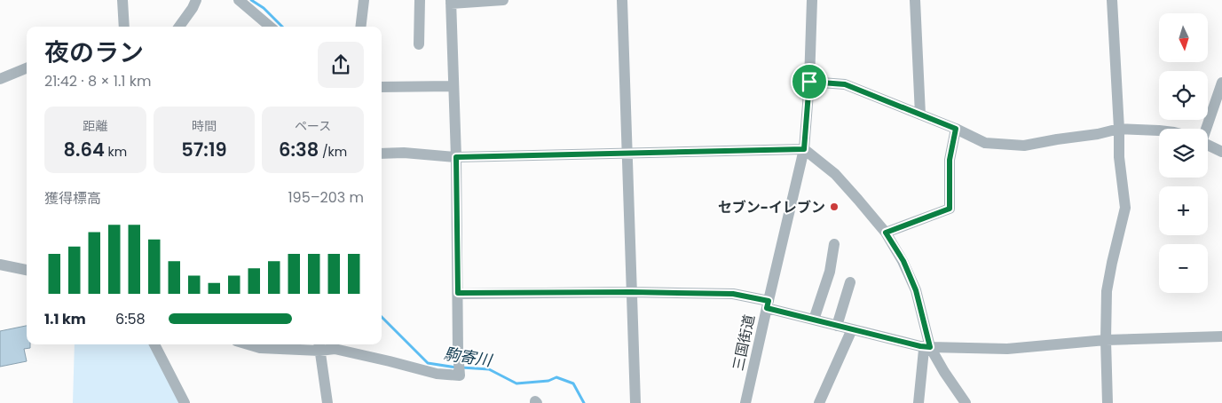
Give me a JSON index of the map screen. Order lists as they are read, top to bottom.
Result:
{
  "streets": {
    "street": ["三国街道"]
  },
  "water": ["駒寄川"],
  "places": ["セブン-イレブン"],
  "north": "bottom",
  "page": {
    "map_buttons": ["+", "−"],
    "heading": ["夜のラン", "21:42 · 8 × 1.1 km"],
    "stats": [
      ["距離", "8.64 km"],
      ["時間", "57:19"],
      ["ペース", "6:38 /km"]
    ],
    "chart": ["獲得標高", "195–203 m"],
    "list": [
      {
        "name": "1.1 km",
        "note": "6:58"
      }
    ]
  }
}
